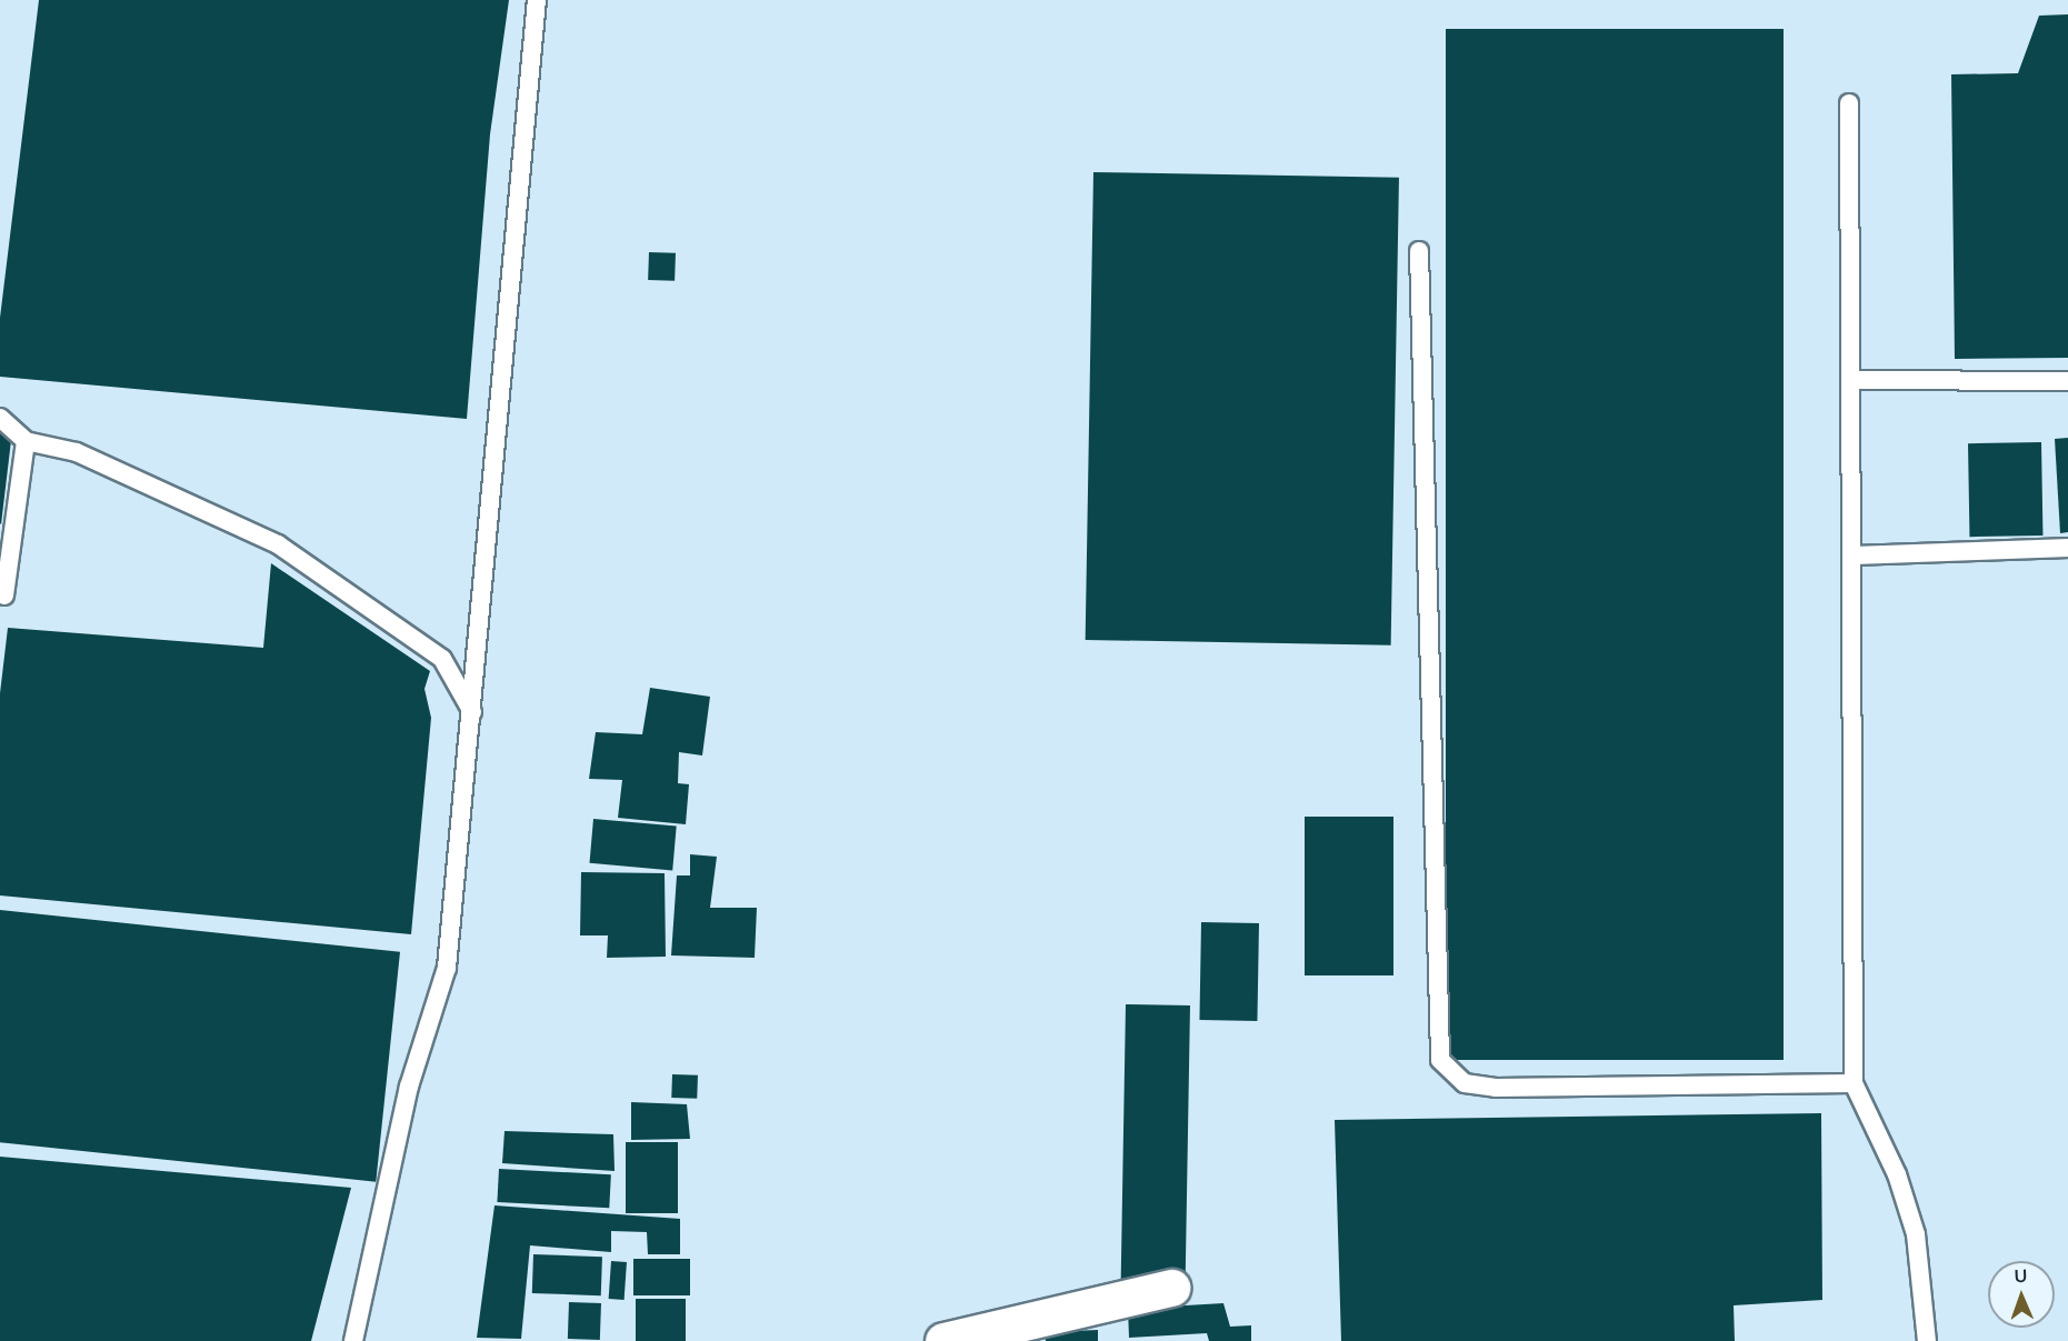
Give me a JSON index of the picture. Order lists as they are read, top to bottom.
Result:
{
  "north": "top"
}
